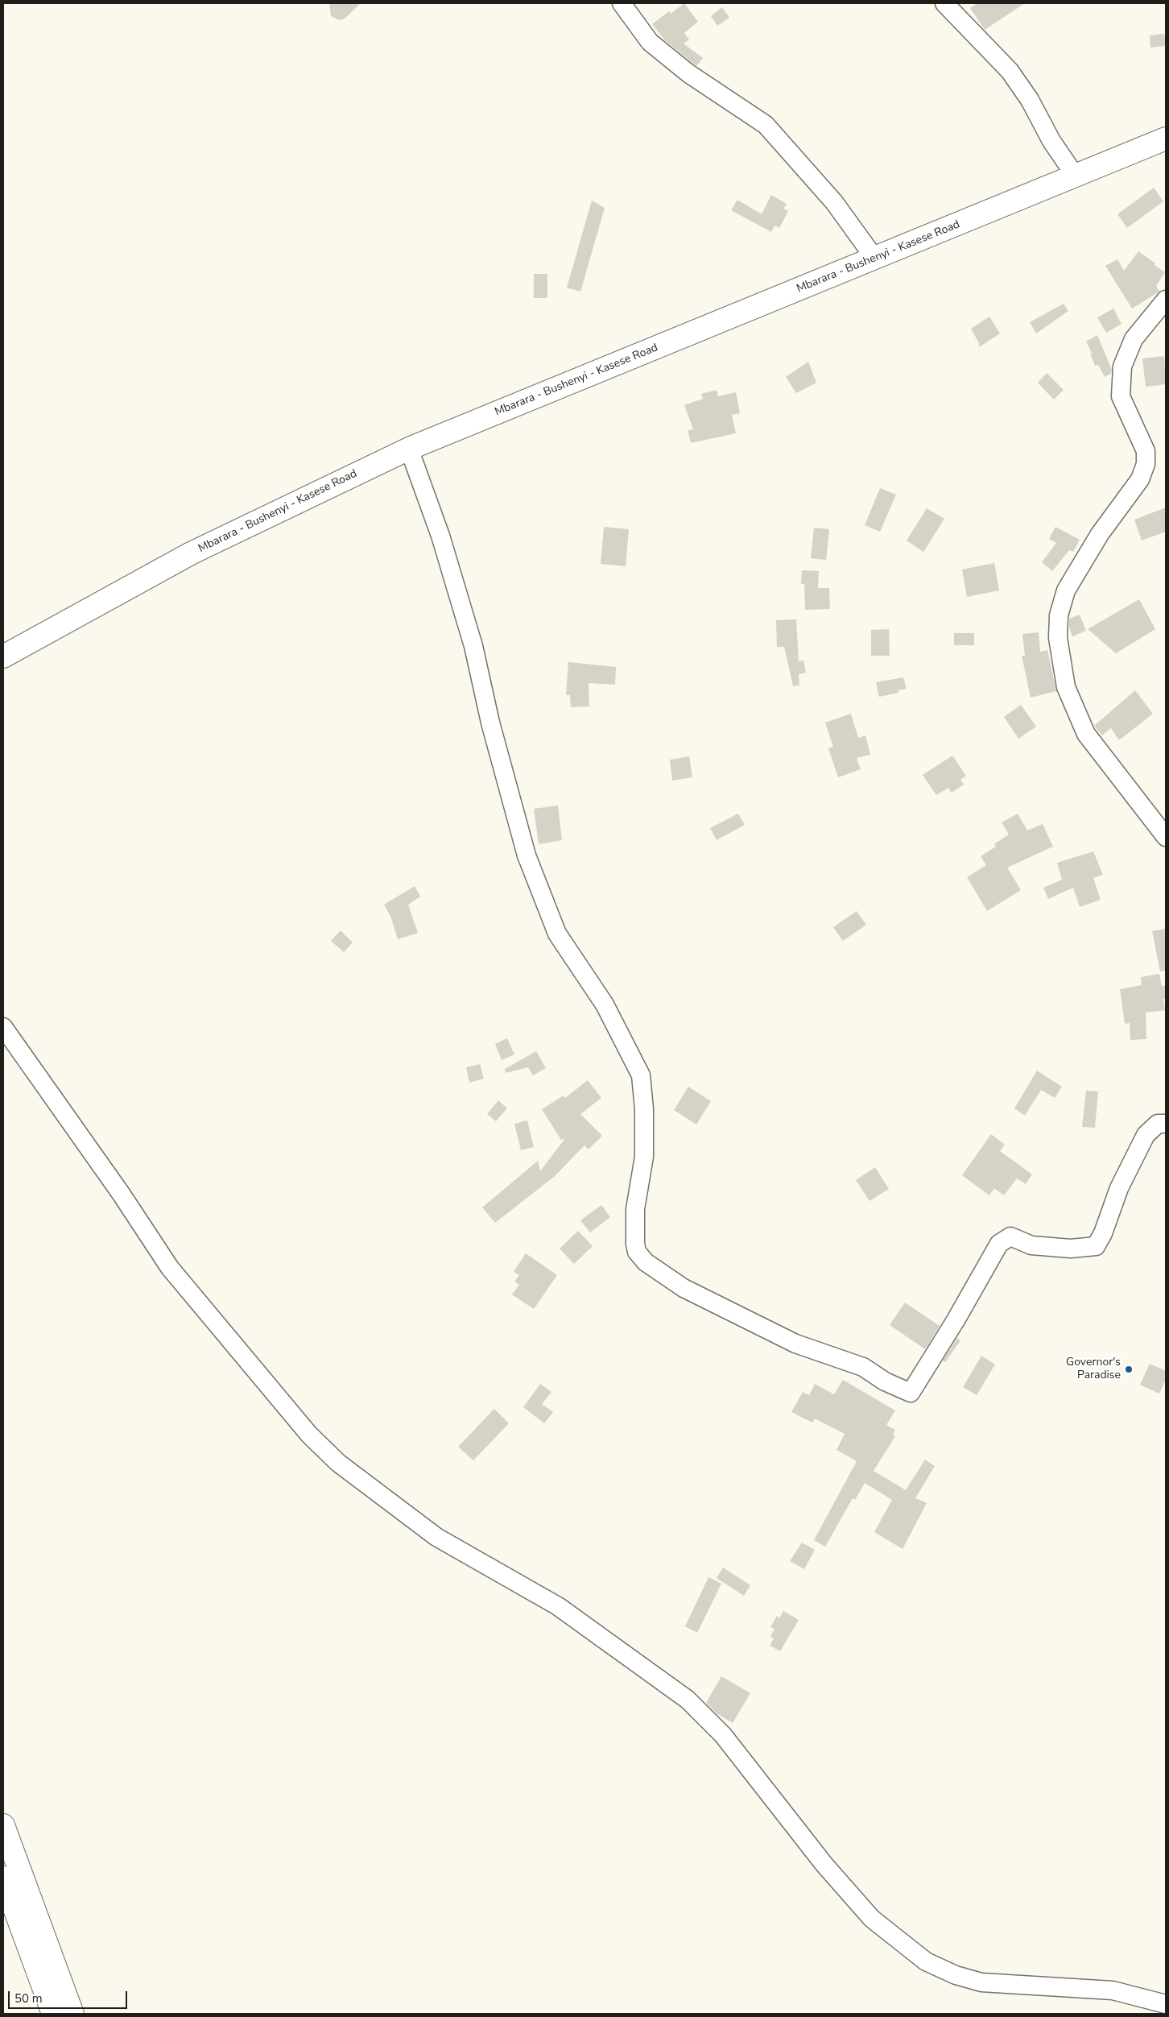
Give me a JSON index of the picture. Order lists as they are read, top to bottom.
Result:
{
  "streets": {
    "main road": ["Mbarara - Bushenyi - Kasese Road"]
  },
  "places": ["Governor's Paradise"],
  "scale_bar": "50 m"
}
